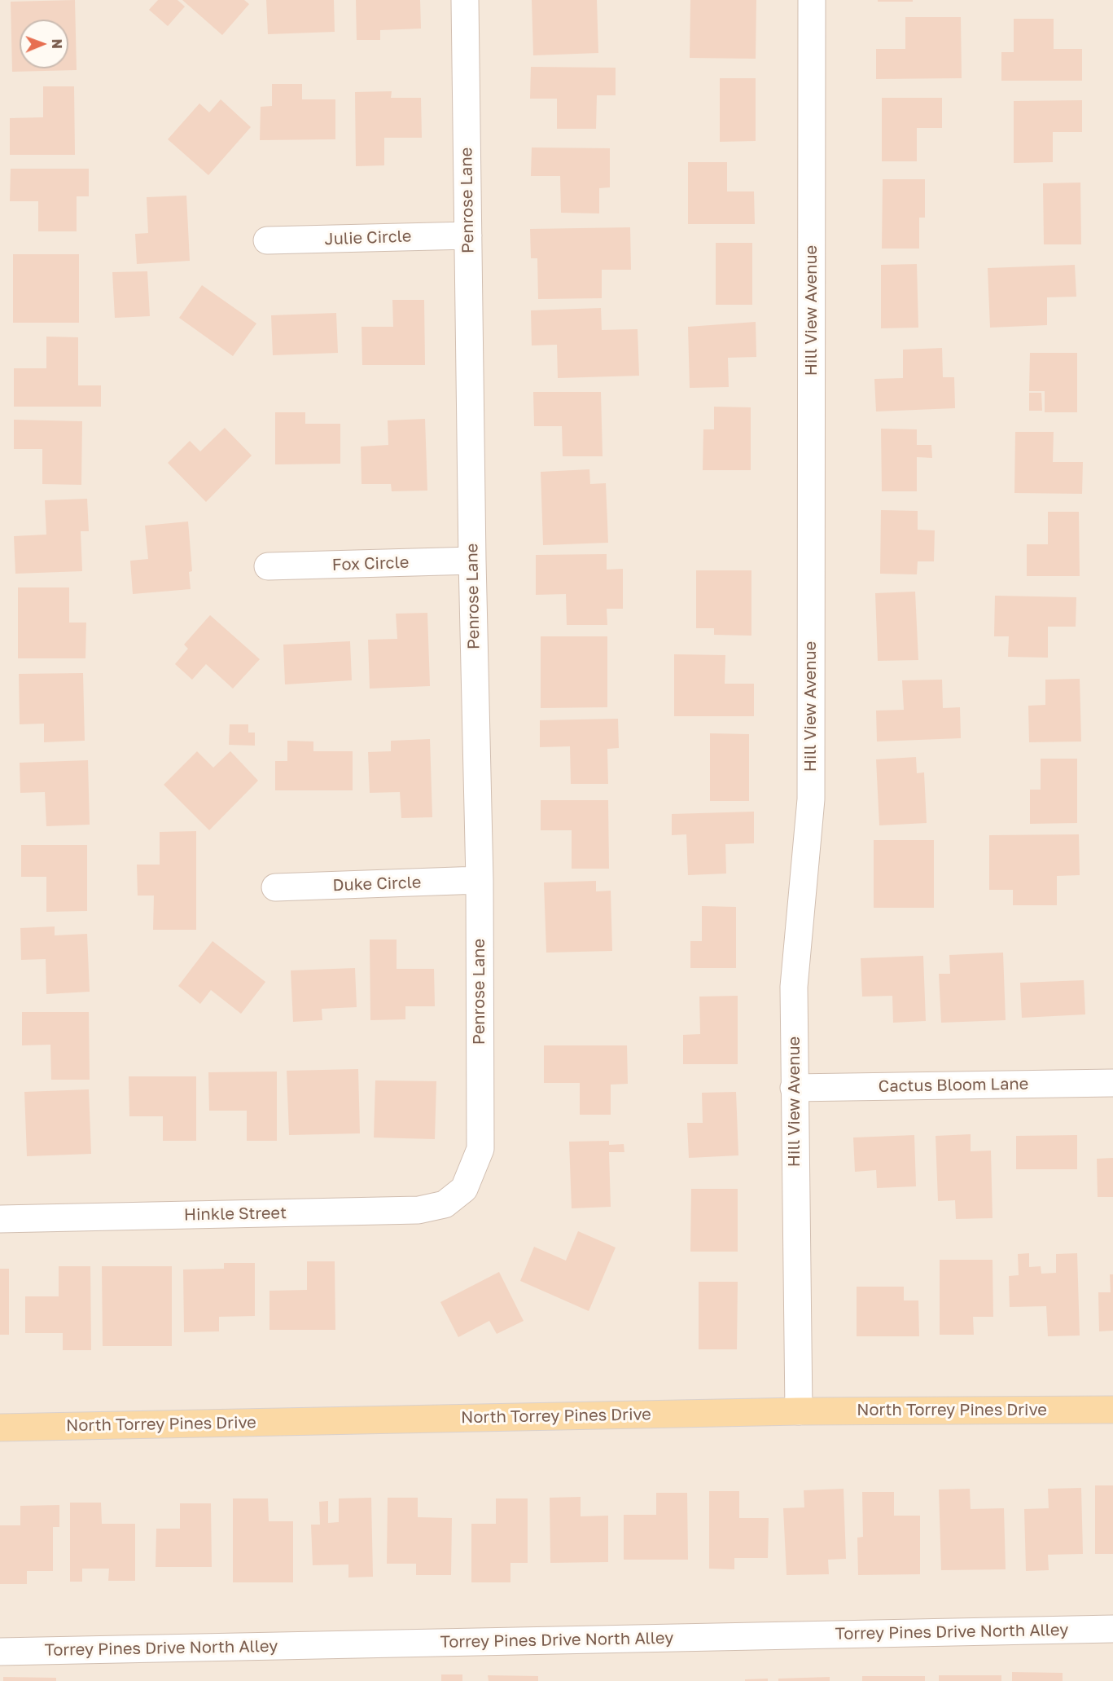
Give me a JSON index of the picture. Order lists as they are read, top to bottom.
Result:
{
  "streets": {
    "main road": ["North Torrey Pines Drive"],
    "street": [
      "Penrose Lane",
      "Julie Circle",
      "Hill View Avenue",
      "Fox Circle",
      "Duke Circle",
      "Cactus Bloom Lane",
      "Hinkle Street",
      "Torrey Pines Drive North Alley"
    ]
  },
  "crossings": [
    ["Penrose Lane", "Julie Circle"],
    ["Penrose Lane", "Fox Circle"],
    ["Penrose Lane", "Duke Circle"],
    ["Penrose Lane", "Hinkle Street"],
    ["Hill View Avenue", "Cactus Bloom Lane"],
    ["Hill View Avenue", "North Torrey Pines Drive"]
  ],
  "north": "right"
}
